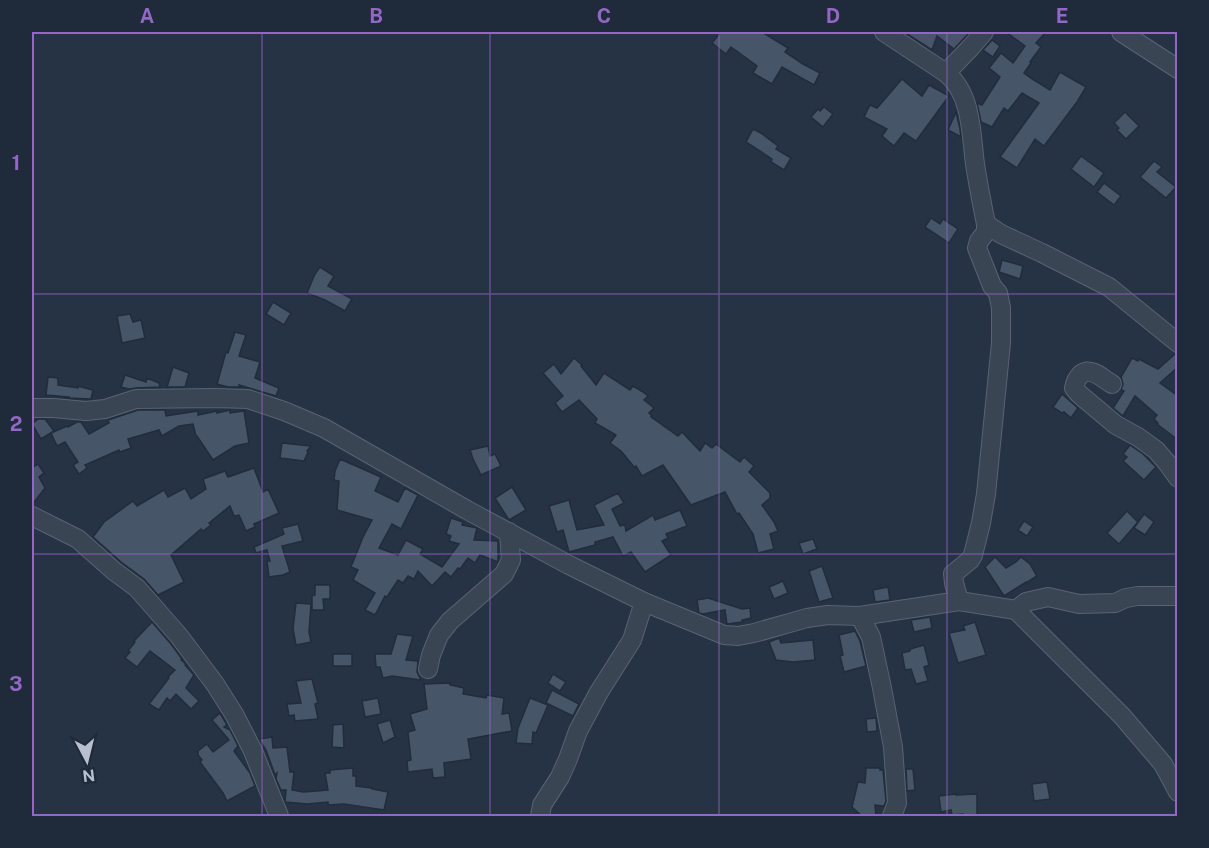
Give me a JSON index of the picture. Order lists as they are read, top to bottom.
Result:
{
  "north": "bottom",
  "grid": {
    "columns": [
      "A",
      "B",
      "C",
      "D",
      "E"
    ],
    "rows": ["1", "2", "3"]
  }
}
